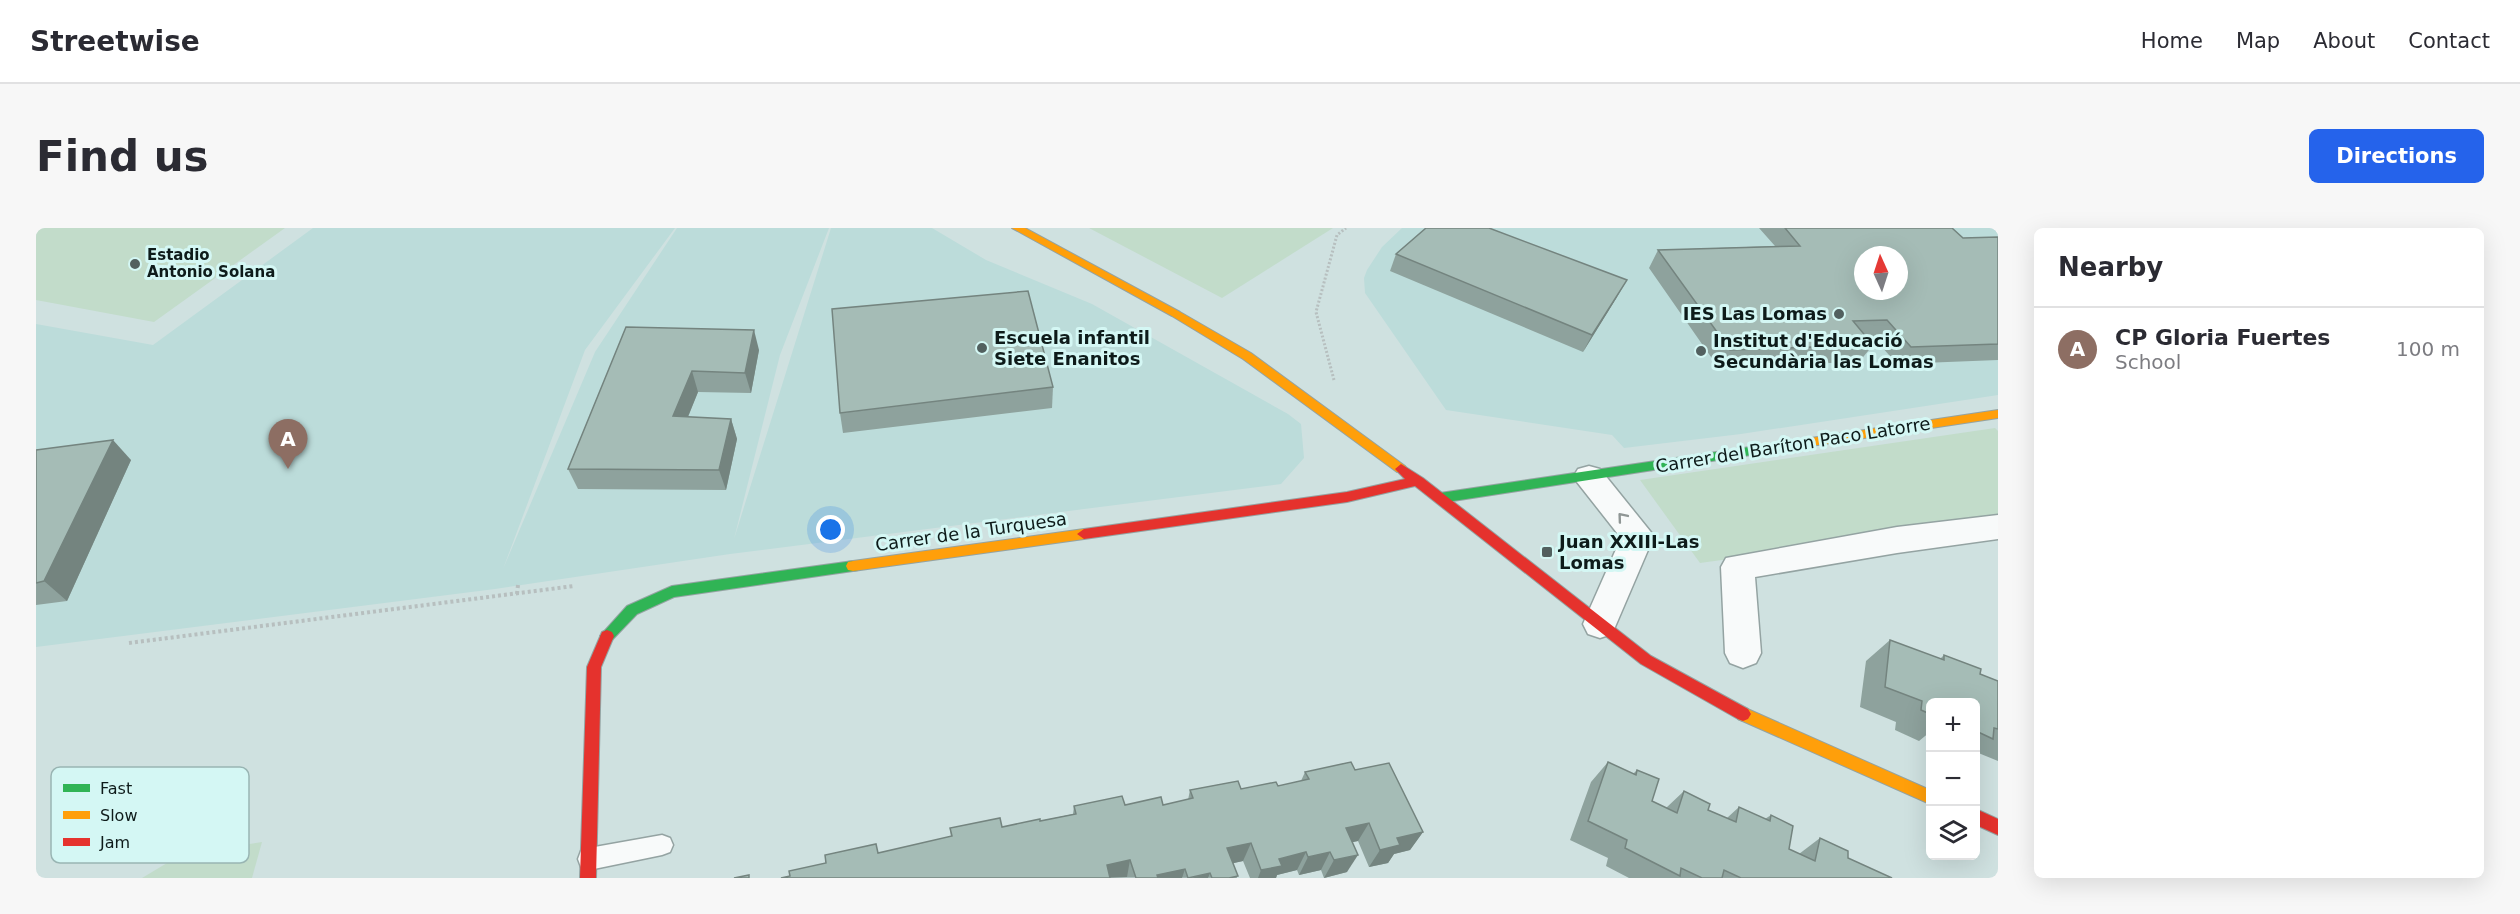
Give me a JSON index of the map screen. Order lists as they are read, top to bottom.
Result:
{
  "streets": {
    "street": ["Carrer del Baríton Paco Latorre", "Carrer de la Turquesa"]
  },
  "places": {
    "other": [
      "Estadio Antonio Solana",
      "IES Las Lomas",
      "Escuela infantil Siete Enanitos",
      "Institut d'Educació Secundària las Lomas"
    ],
    "transit": ["Juan XXIII-Las Lomas"]
  },
  "legend": ["Fast", "Slow", "Jam"],
  "north": "top",
  "page": {
    "header": "Streetwise",
    "nav": [
      "Home",
      "Map",
      "About",
      "Contact"
    ],
    "buttons": "Directions",
    "title": "Find us",
    "heading": "Nearby",
    "list": [
      {
        "mark": "A",
        "name": "CP Gloria Fuertes",
        "note": "School",
        "value": "100 m"
      }
    ],
    "pins": "A",
    "map_buttons": ["+", "−"]
  }
}
